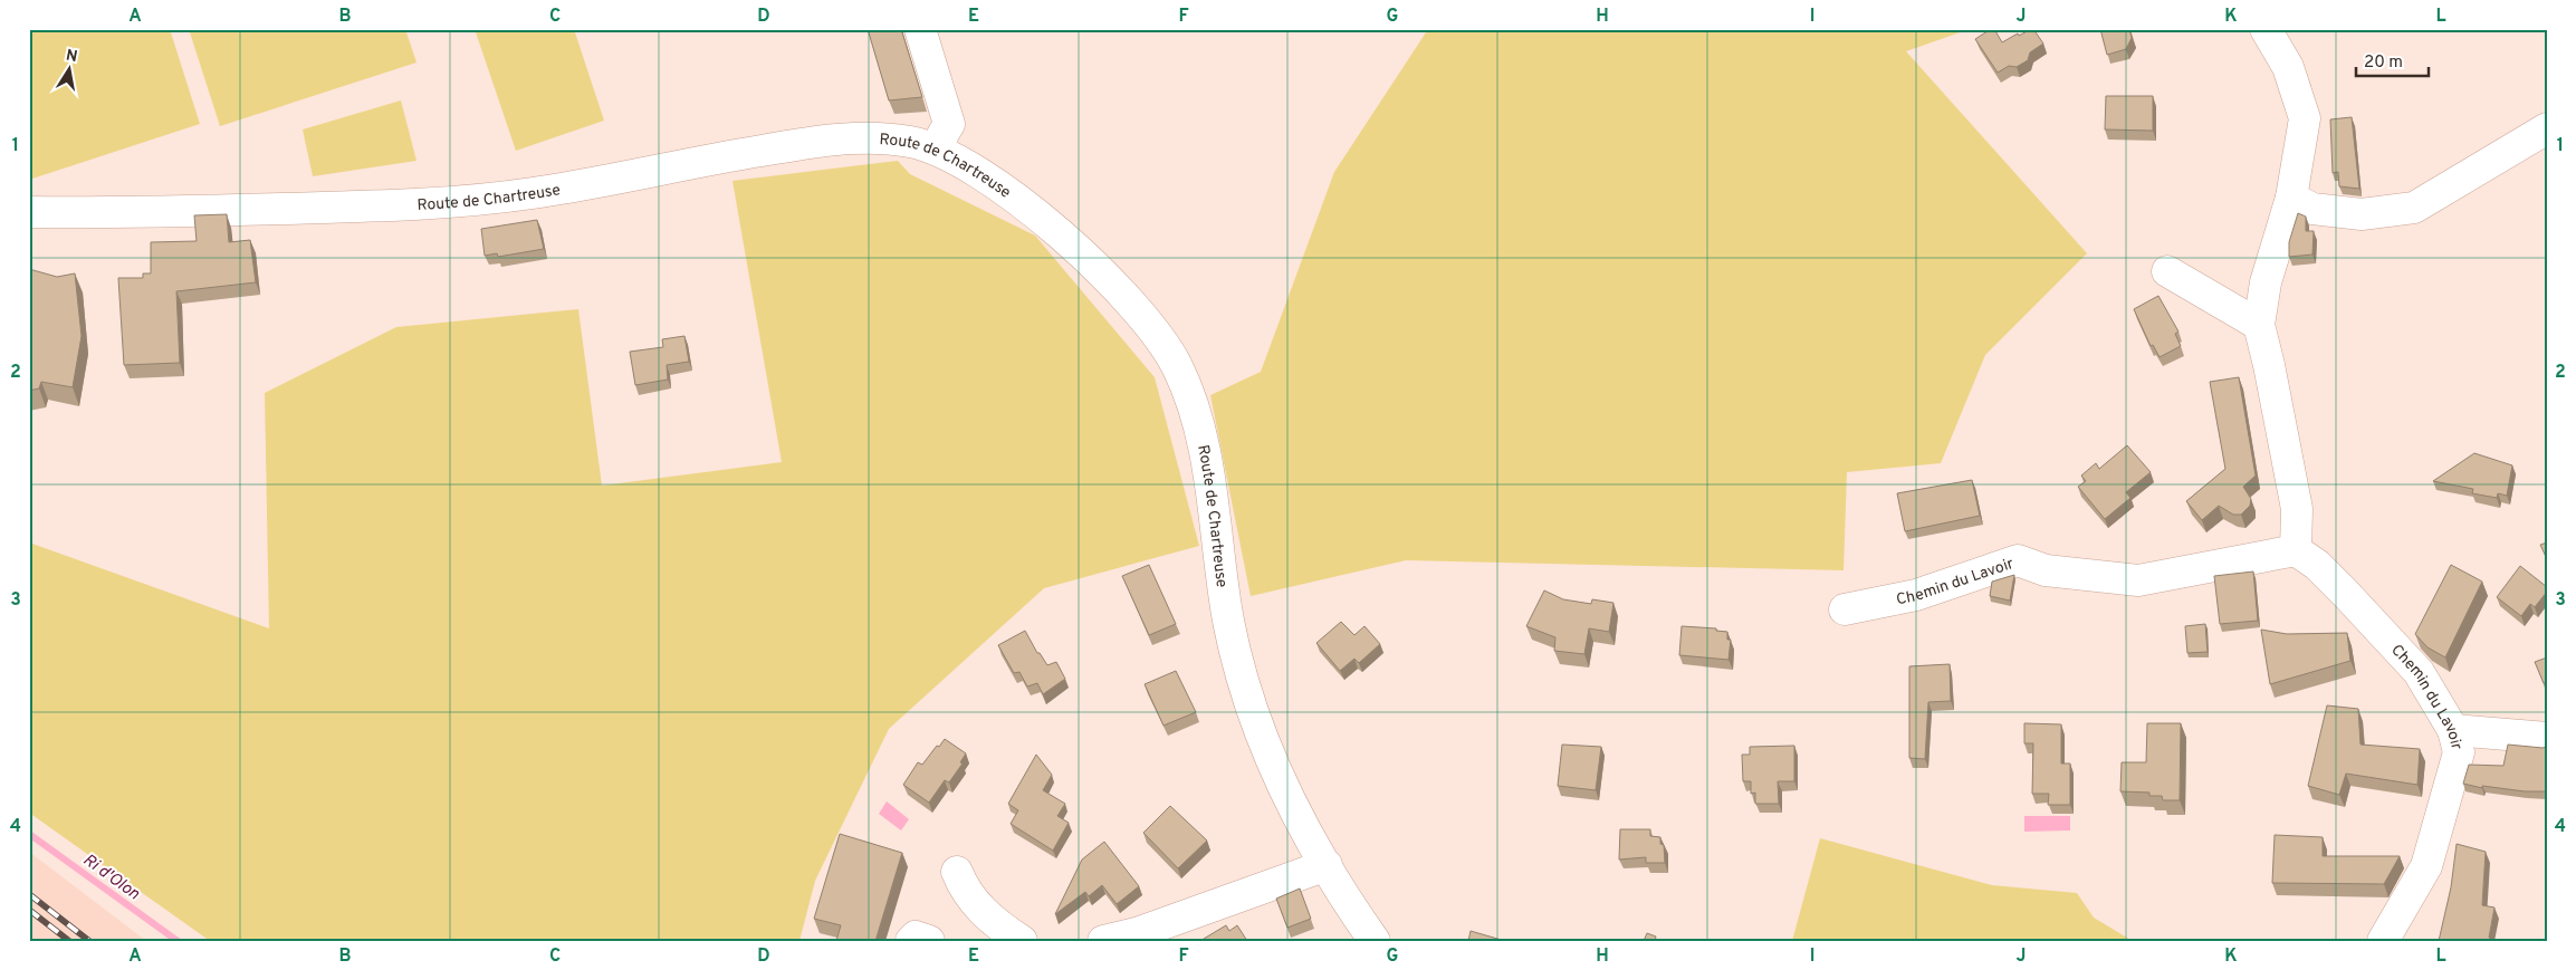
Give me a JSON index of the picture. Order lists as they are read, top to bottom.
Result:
{
  "streets": {
    "street": ["Route de Chartreuse", "Chemin du Lavoir"]
  },
  "water": ["Ri d'Olon"],
  "scale_bar": "20 m",
  "north": "top",
  "grid": {
    "columns": [
      "A",
      "B",
      "C",
      "D",
      "E",
      "F",
      "G",
      "H",
      "I",
      "J",
      "K",
      "L"
    ],
    "rows": [
      "1",
      "2",
      "3",
      "4"
    ]
  }
}
